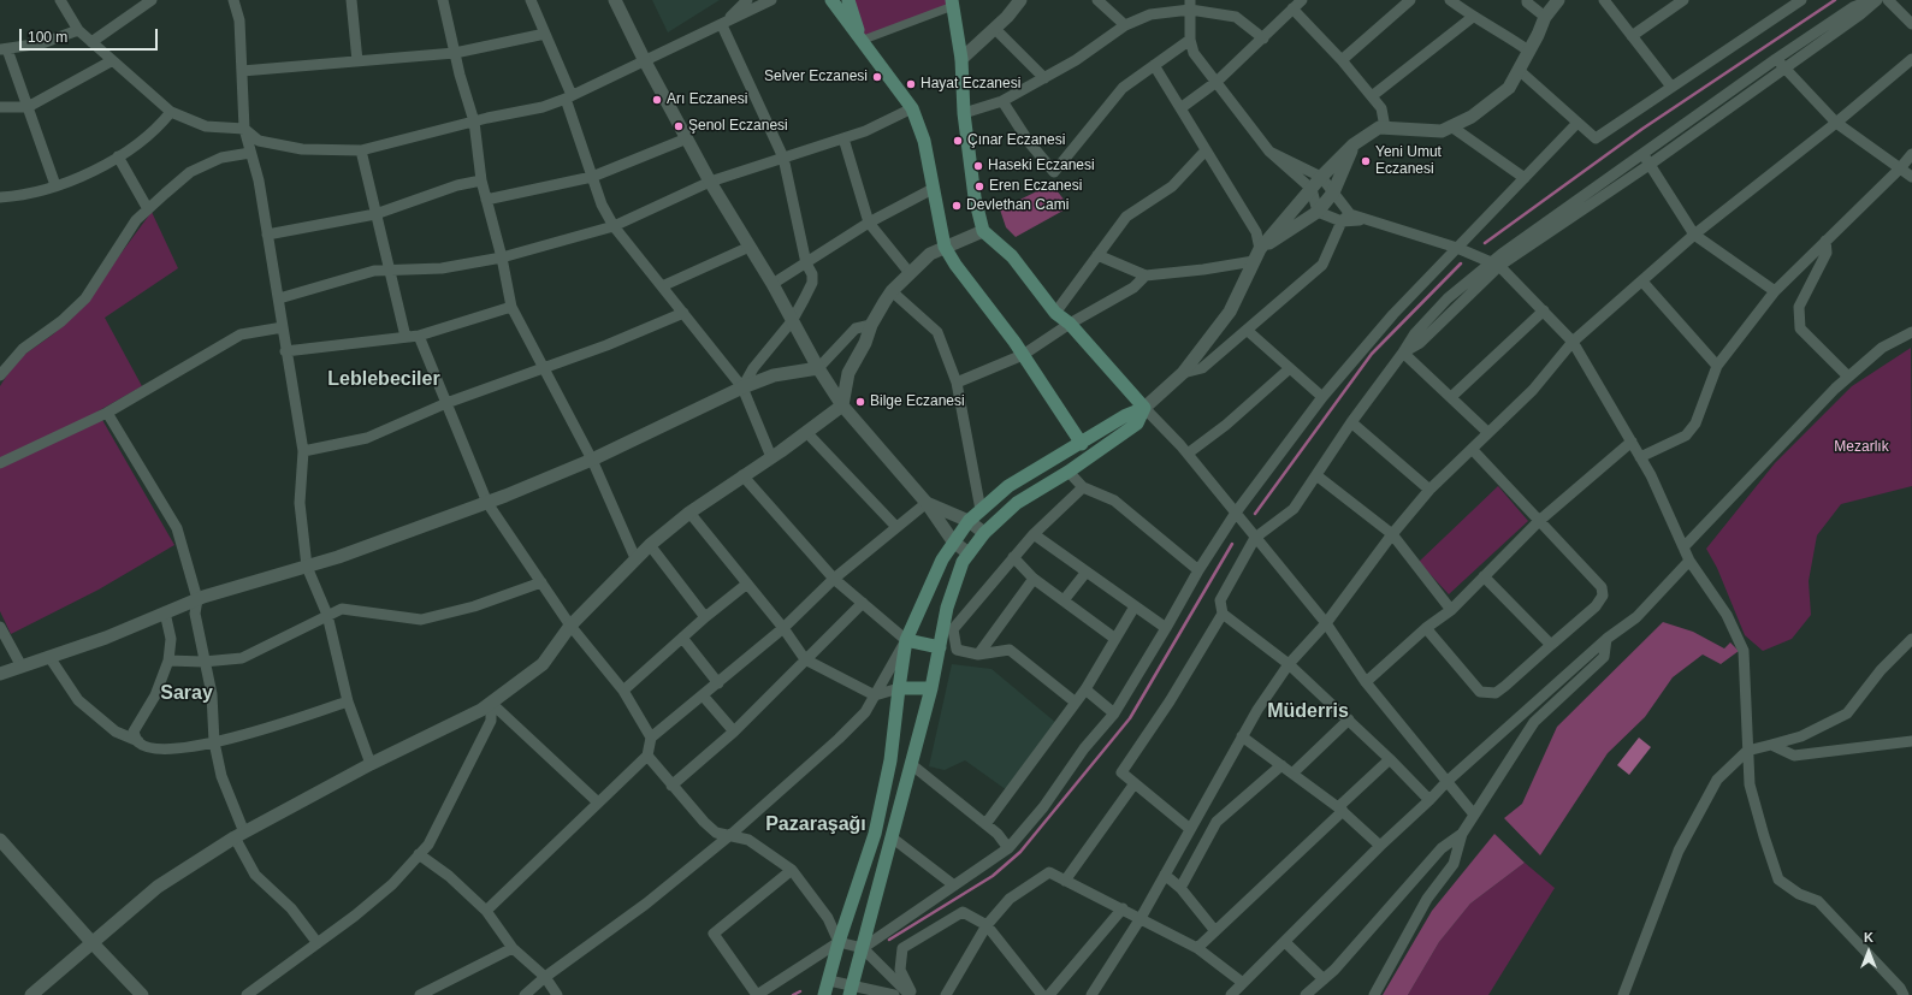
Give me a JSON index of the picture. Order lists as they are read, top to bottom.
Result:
{
  "districts": [
    "Leblebeciler",
    "Saray",
    "Müderris",
    "Pazaraşağı"
  ],
  "parks": ["Mezarlık"],
  "places": [
    "Selver Eczanesi",
    "Hayat Eczanesi",
    "Arı Eczanesi",
    "Şenol Eczanesi",
    "Çınar Eczanesi",
    "Yeni Umut Eczanesi",
    "Haseki Eczanesi",
    "Eren Eczanesi",
    "Devlethan Cami",
    "Bilge Eczanesi"
  ],
  "scale_bar": "100 m",
  "north": "top"
}
